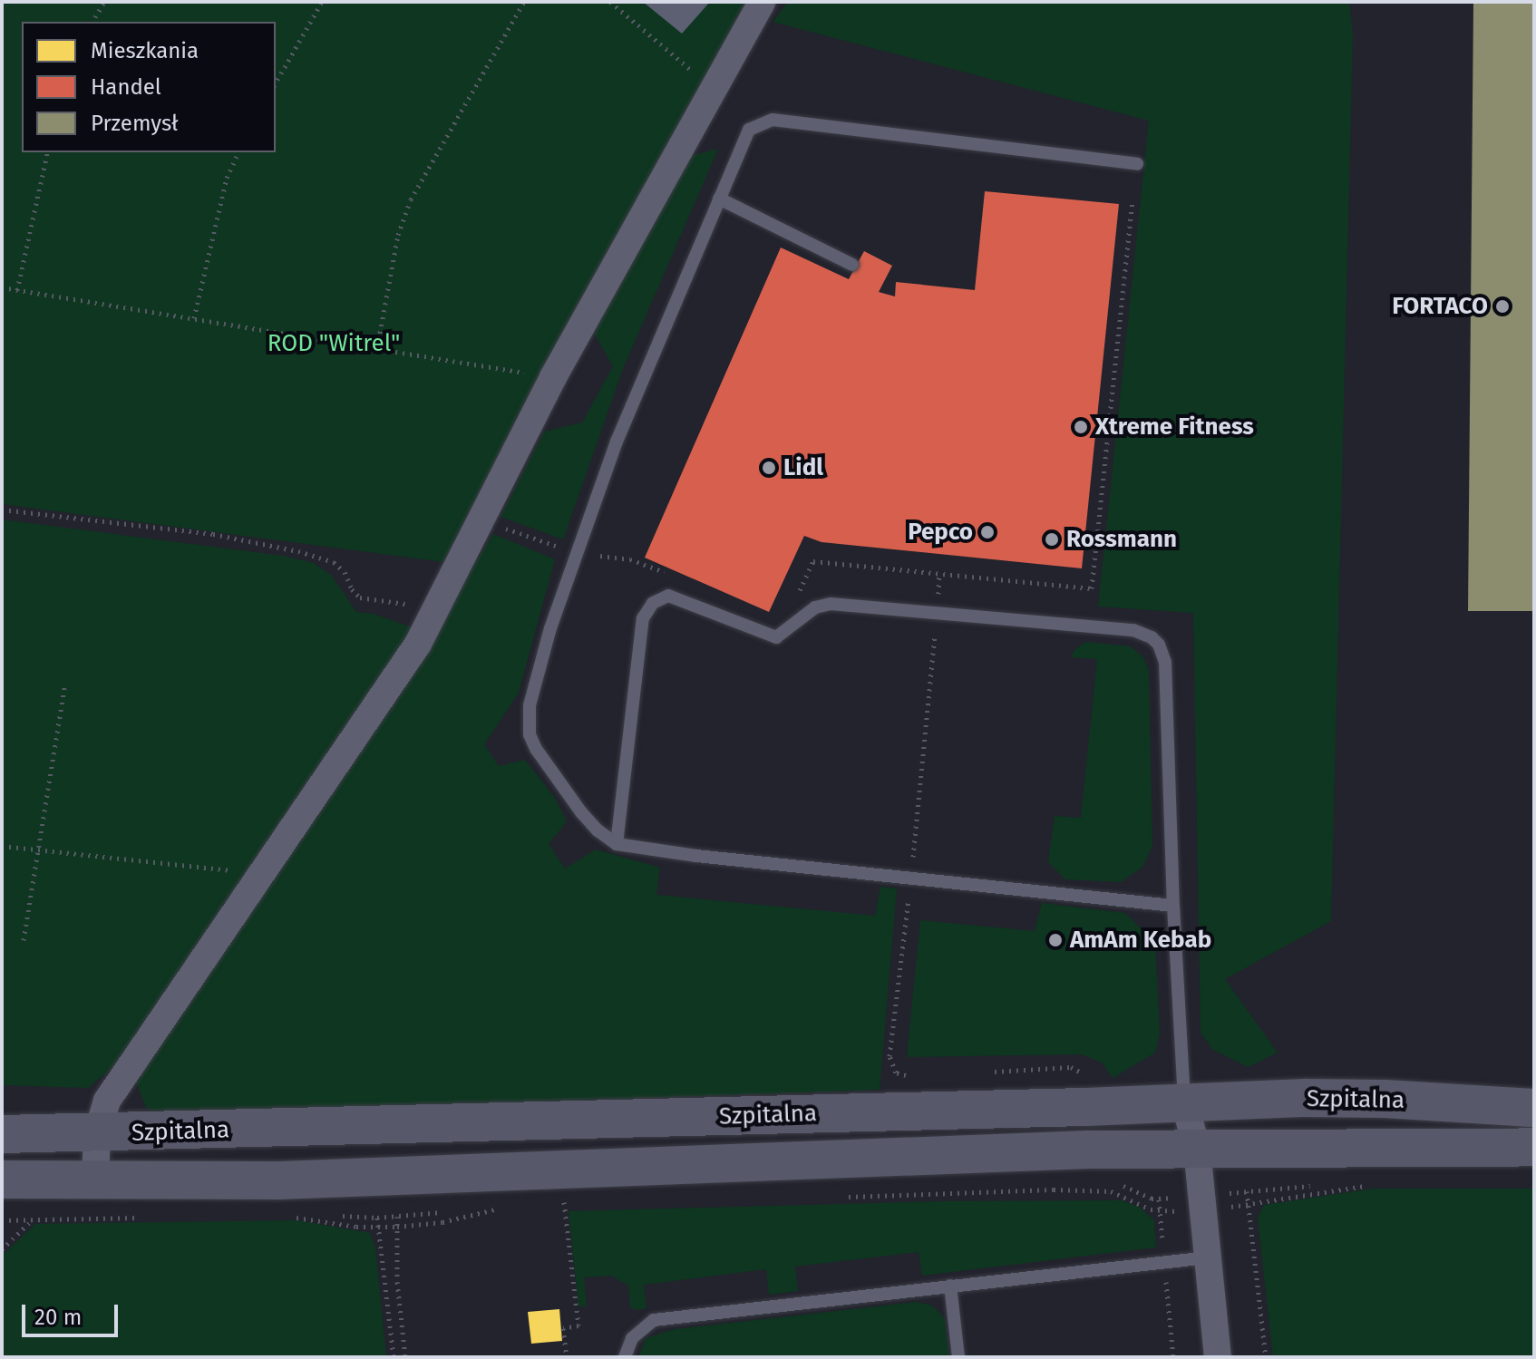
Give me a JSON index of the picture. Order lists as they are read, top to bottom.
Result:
{
  "streets": {
    "street": ["Szpitalna"]
  },
  "parks": ["ROD \"Witrel\""],
  "places": [
    "FORTACO",
    "Xtreme Fitness",
    "Lidl",
    "Pepco",
    "Rossmann",
    "AmAm Kebab"
  ],
  "legend": ["Mieszkania", "Handel", "Przemysł"],
  "scale_bar": "20 m"
}
